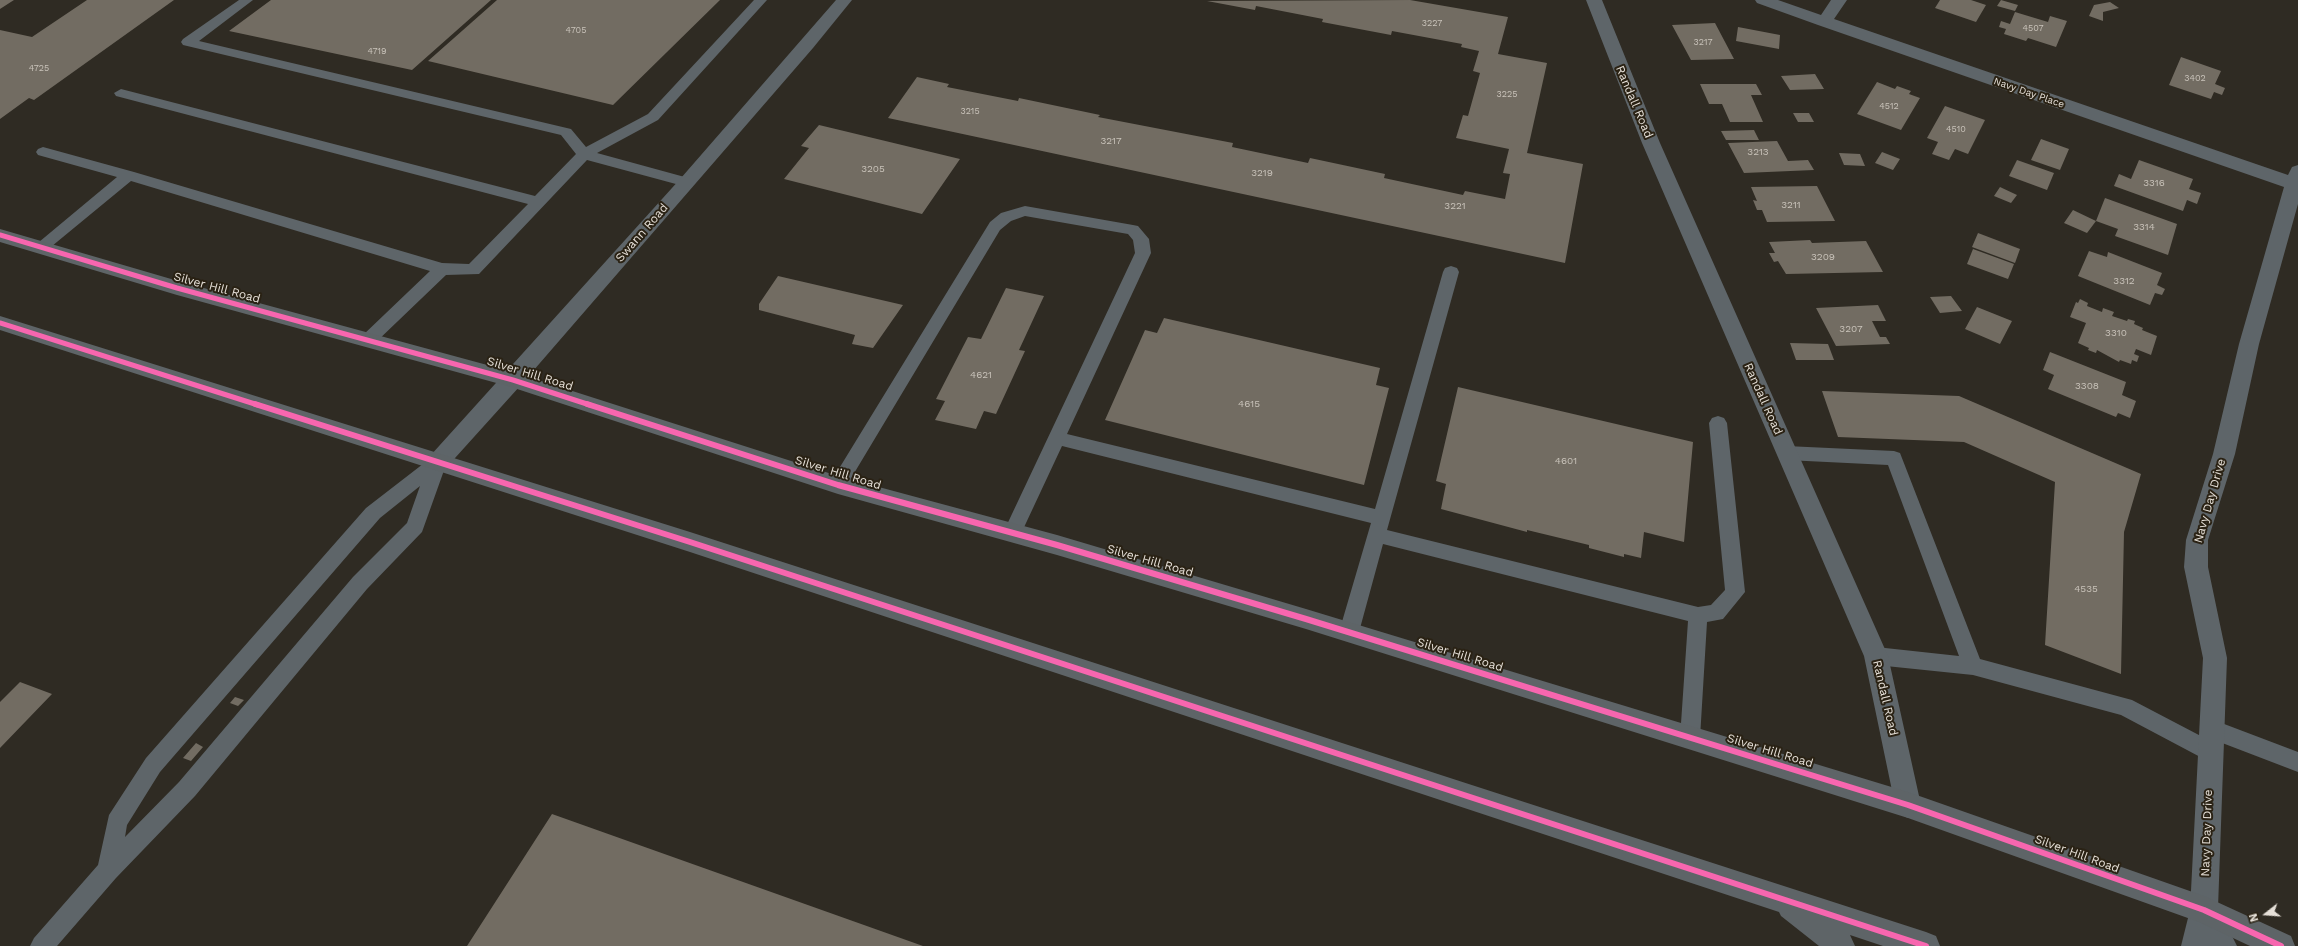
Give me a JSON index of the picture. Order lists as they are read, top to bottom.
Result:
{
  "streets": {
    "main road": ["Silver Hill Road"],
    "street": [
      "Navy Day Place",
      "Randall Road",
      "Swann Road",
      "Navy Day Drive"
    ]
  },
  "crossings": [
    ["Navy Day Place", "Navy Day Drive"],
    ["Randall Road", "Silver Hill Road"],
    ["Swann Road", "Silver Hill Road"],
    ["Silver Hill Road", "Navy Day Drive"]
  ],
  "house_numbers": [
    "3227",
    "4507",
    "4705",
    "3217",
    "4719",
    "4725",
    "3402",
    "3225",
    "4512",
    "3215",
    "4510",
    "3217",
    "3213",
    "3205",
    "3219",
    "3316",
    "3211",
    "3221",
    "3314",
    "3209",
    "3312",
    "3207",
    "3310",
    "4621",
    "3308",
    "4615",
    "4601",
    "4535"
  ],
  "north": "left"
}
